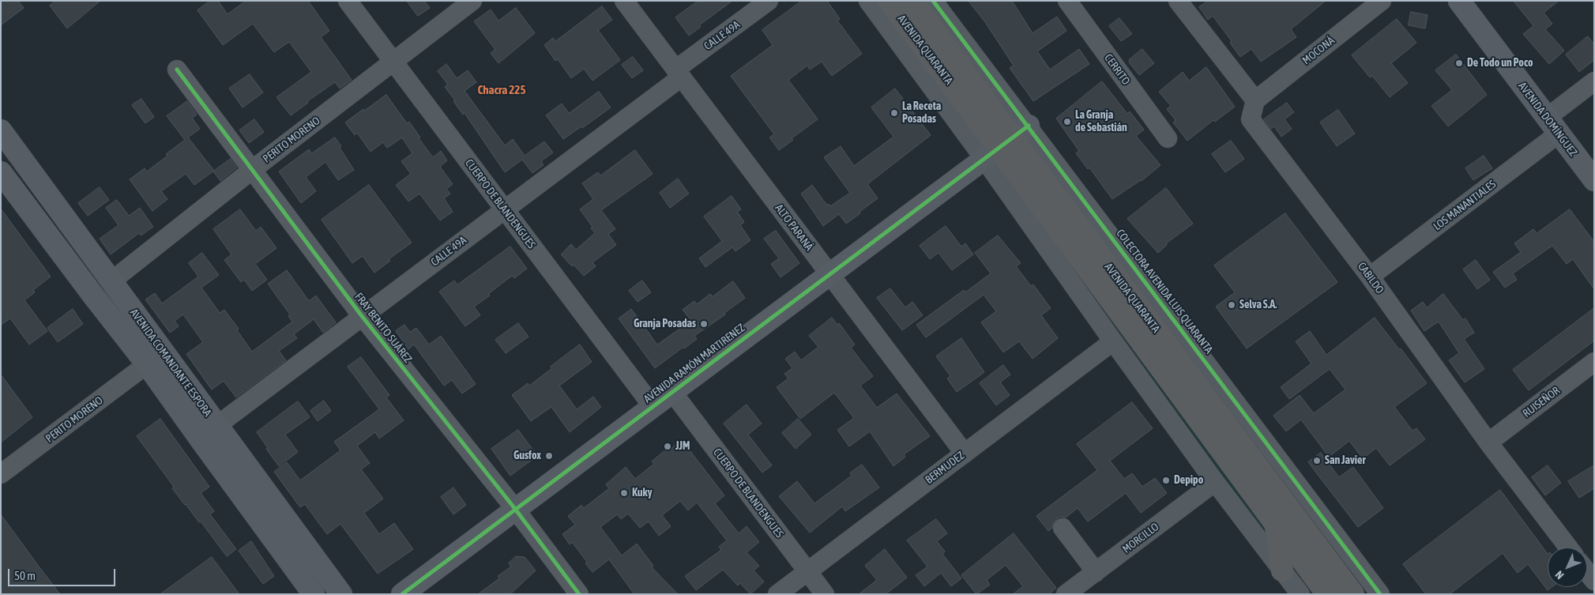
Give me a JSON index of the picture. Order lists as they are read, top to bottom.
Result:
{
  "streets": {
    "highway": ["AVENIDA QUARANTA"],
    "main road": ["AVENIDA DOMÍNGUEZ", "AVENIDA COMANDANTE ESPORA", "AVENIDA RAMÓN MARTIRENEZ"],
    "street": [
      "CALLE 49A",
      "MOCONÁ",
      "CERRITO",
      "PERITO MORENO",
      "CUERPO DE BLANDENGUES",
      "LOS MANANTIALES",
      "ALTO PARANÁ",
      "CABILDO",
      "COLECTORA AVENIDA LUIS QUARANTA",
      "FRAY BENITO SUÁREZ",
      "RUISEÑOR",
      "BERMUDEZ",
      "MORCILLO"
    ]
  },
  "crossings": [
    ["CALLE 49A", "CUERPO DE BLANDENGUES"],
    ["CALLE 49A", "ALTO PARANÁ"],
    ["CALLE 49A", "FRAY BENITO SUÁREZ"],
    ["CALLE 49A", "AVENIDA COMANDANTE ESPORA"],
    ["AVENIDA QUARANTA", "COLECTORA AVENIDA LUIS QUARANTA"],
    ["AVENIDA QUARANTA", "AVENIDA RAMÓN MARTIRENEZ"],
    ["MOCONÁ", "CABILDO"],
    ["AVENIDA DOMÍNGUEZ", "LOS MANANTIALES"],
    ["PERITO MORENO", "CUERPO DE BLANDENGUES"],
    ["PERITO MORENO", "FRAY BENITO SUÁREZ"],
    ["PERITO MORENO", "AVENIDA COMANDANTE ESPORA"],
    ["CUERPO DE BLANDENGUES", "AVENIDA RAMÓN MARTIRENEZ"],
    ["CUERPO DE BLANDENGUES", "BERMUDEZ"],
    ["LOS MANANTIALES", "CABILDO"],
    ["ALTO PARANÁ", "AVENIDA RAMÓN MARTIRENEZ"],
    ["ALTO PARANÁ", "BERMUDEZ"],
    ["CABILDO", "RUISEÑOR"],
    ["COLECTORA AVENIDA LUIS QUARANTA", "AVENIDA RAMÓN MARTIRENEZ"],
    ["COLECTORA AVENIDA LUIS QUARANTA", "BERMUDEZ"],
    ["COLECTORA AVENIDA LUIS QUARANTA", "MORCILLO"],
    ["FRAY BENITO SUÁREZ", "AVENIDA RAMÓN MARTIRENEZ"]
  ],
  "districts": ["Chacra 225"],
  "places": [
    "De Todo un Poco",
    "La Receta Posadas",
    "La Granja de Sebastián",
    "Selva S.A.",
    "Granja Posadas",
    "JJM",
    "Gusfox",
    "San Javier",
    "Depipo",
    "Kuky"
  ],
  "scale_bar": "50 m",
  "north": "bottom left"
}
